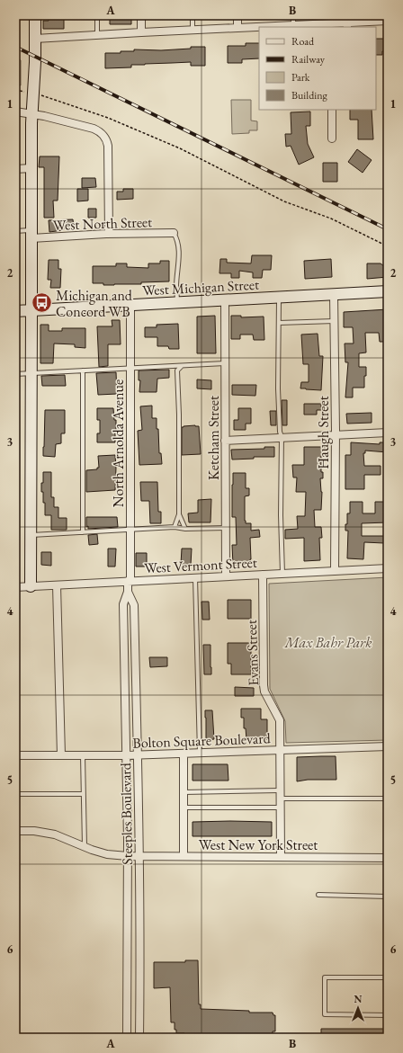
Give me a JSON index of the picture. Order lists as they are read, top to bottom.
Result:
{
  "streets": {
    "main road": ["West Michigan Street"],
    "street": [
      "West North Street",
      "Haugh Street",
      "Ketcham Street",
      "North Arnolda Avenue",
      "West Vermont Street",
      "Evans Street",
      "Bolton Square Boulevard",
      "Steeples Boulevard",
      "West New York Street"
    ]
  },
  "crossings": [
    ["West Michigan Street", "Haugh Street"],
    ["West Michigan Street", "Ketcham Street"],
    ["West Michigan Street", "North Arnolda Avenue"],
    ["Haugh Street", "West Vermont Street"],
    ["Ketcham Street", "West Vermont Street"],
    ["North Arnolda Avenue", "West Vermont Street"],
    ["North Arnolda Avenue", "Steeples Boulevard"],
    ["West Vermont Street", "Evans Street"],
    ["West Vermont Street", "Steeples Boulevard"],
    ["Evans Street", "Bolton Square Boulevard"],
    ["Evans Street", "West New York Street"],
    ["Bolton Square Boulevard", "Steeples Boulevard"],
    ["Steeples Boulevard", "West New York Street"]
  ],
  "parks": ["Max Bahr Park"],
  "places": {
    "bus stop": ["Michigan and Concord WB"]
  },
  "legend": [
    "Road",
    "Railway",
    "Park",
    "Building"
  ],
  "north": "top",
  "grid": {
    "columns": ["A", "B"],
    "rows": [
      "1",
      "2",
      "3",
      "4",
      "5",
      "6"
    ]
  }
}
